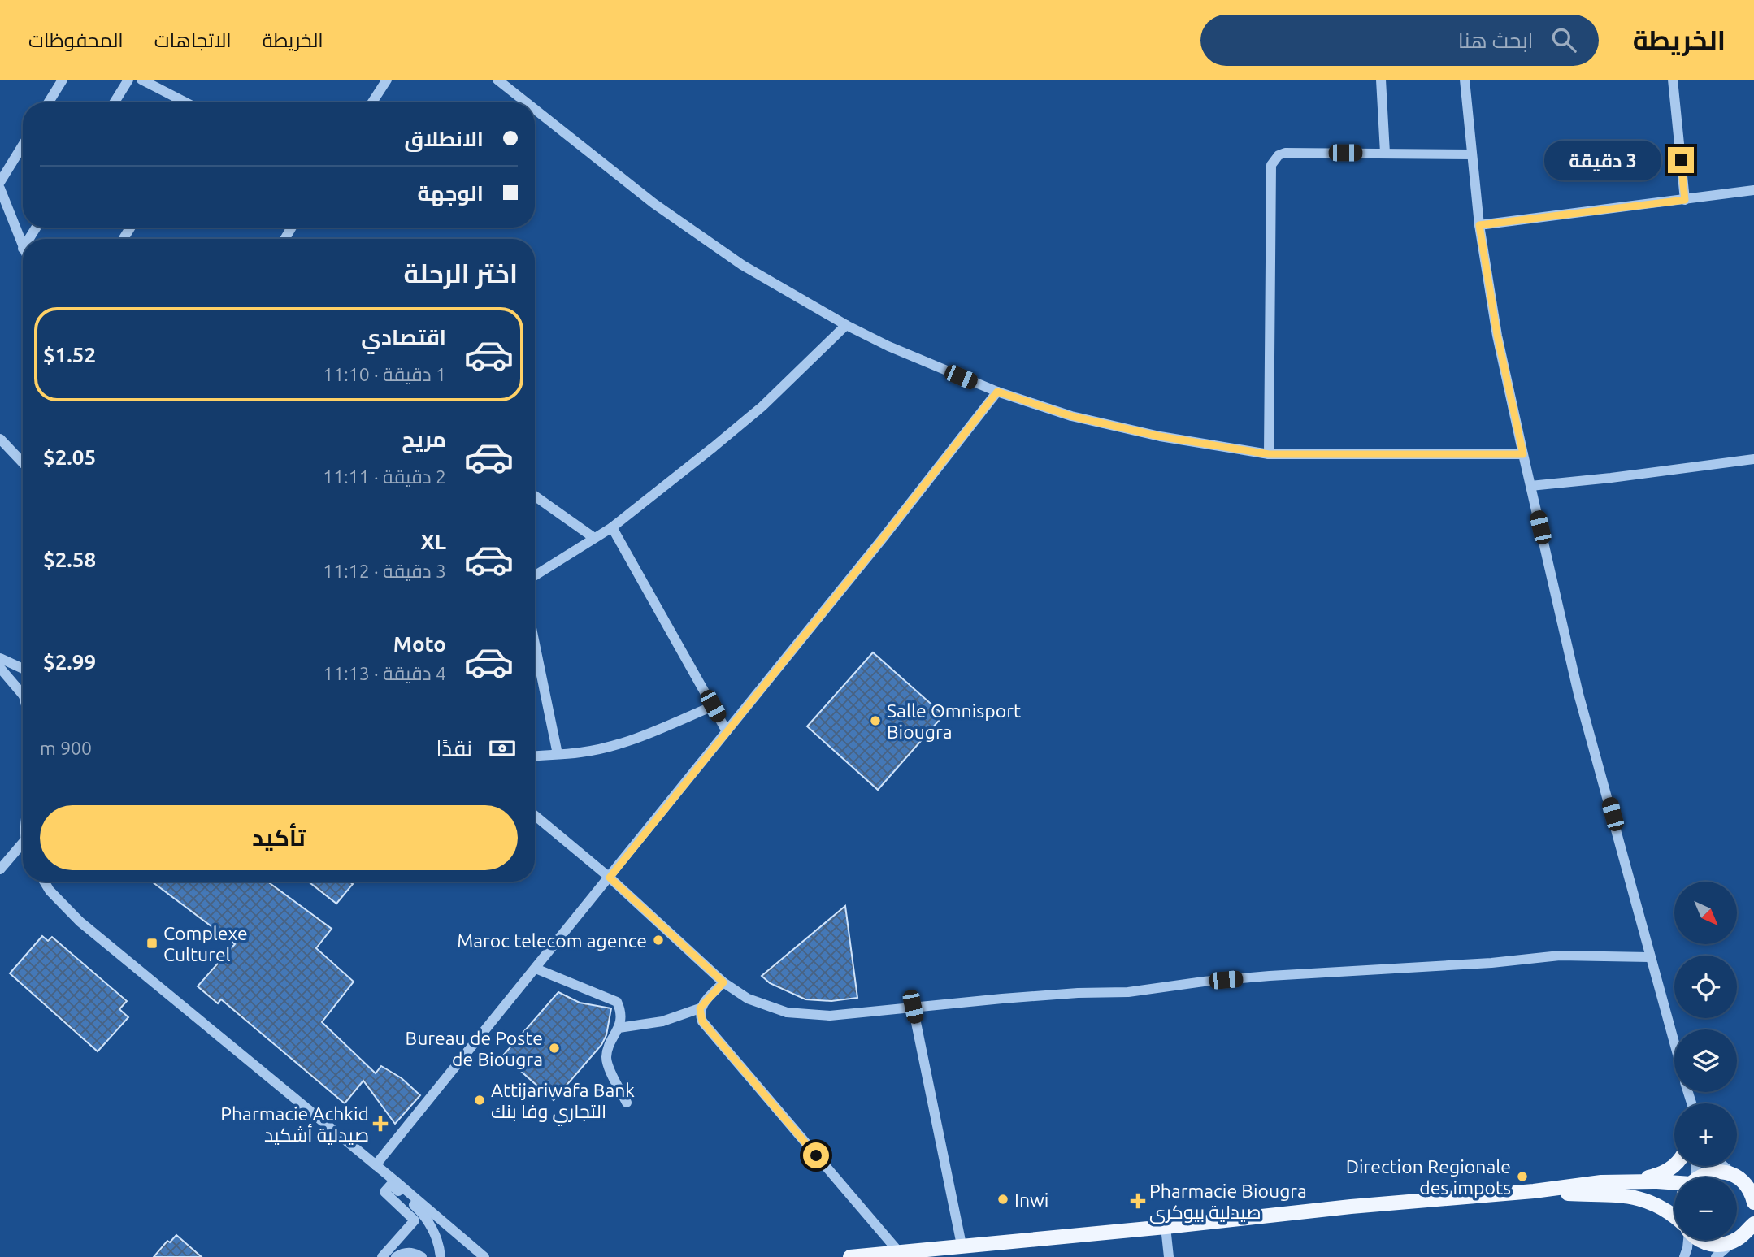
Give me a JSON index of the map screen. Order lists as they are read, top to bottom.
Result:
{
  "places": {
    "other": [
      "Salle Omnisport Biougra",
      "Maroc telecom agence",
      "Bureau de Poste de Biougra",
      "Attijariwafa Bank التجاري وفا بنك",
      "Direction Regionale des impots",
      "Inwi"
    ],
    "transit": ["Complexe Culturel"],
    "health": ["Pharmacie Achkid صيدلية أشكيد", "Pharmacie Biougra صيدلية بيوكرى"]
  },
  "north": "bottom right",
  "page": {
    "header": "الخريطة",
    "search": "ابحث هنا",
    "nav": ["الخريطة", "الاتجاهات", "المحفوظات"],
    "banner": ["الانطلاق", "الوجهة"],
    "bubble": "3 دقيقة",
    "heading": "اختر الرحلة",
    "list": [
      {
        "name": "اقتصادي",
        "note": "1 دقيقة · 11:10",
        "value": "$1.52"
      },
      {
        "name": "مريح",
        "note": "2 دقيقة · 11:11",
        "value": "$2.05"
      },
      {
        "name": "XL",
        "note": "3 دقيقة · 11:12",
        "value": "$2.58"
      },
      {
        "name": "Moto",
        "note": "4 دقيقة · 11:13",
        "value": "$2.99"
      }
    ],
    "pay": ["نقدًا", "900 m"],
    "buttons": "تأكيد",
    "map_buttons": ["+", "−"]
  }
}
